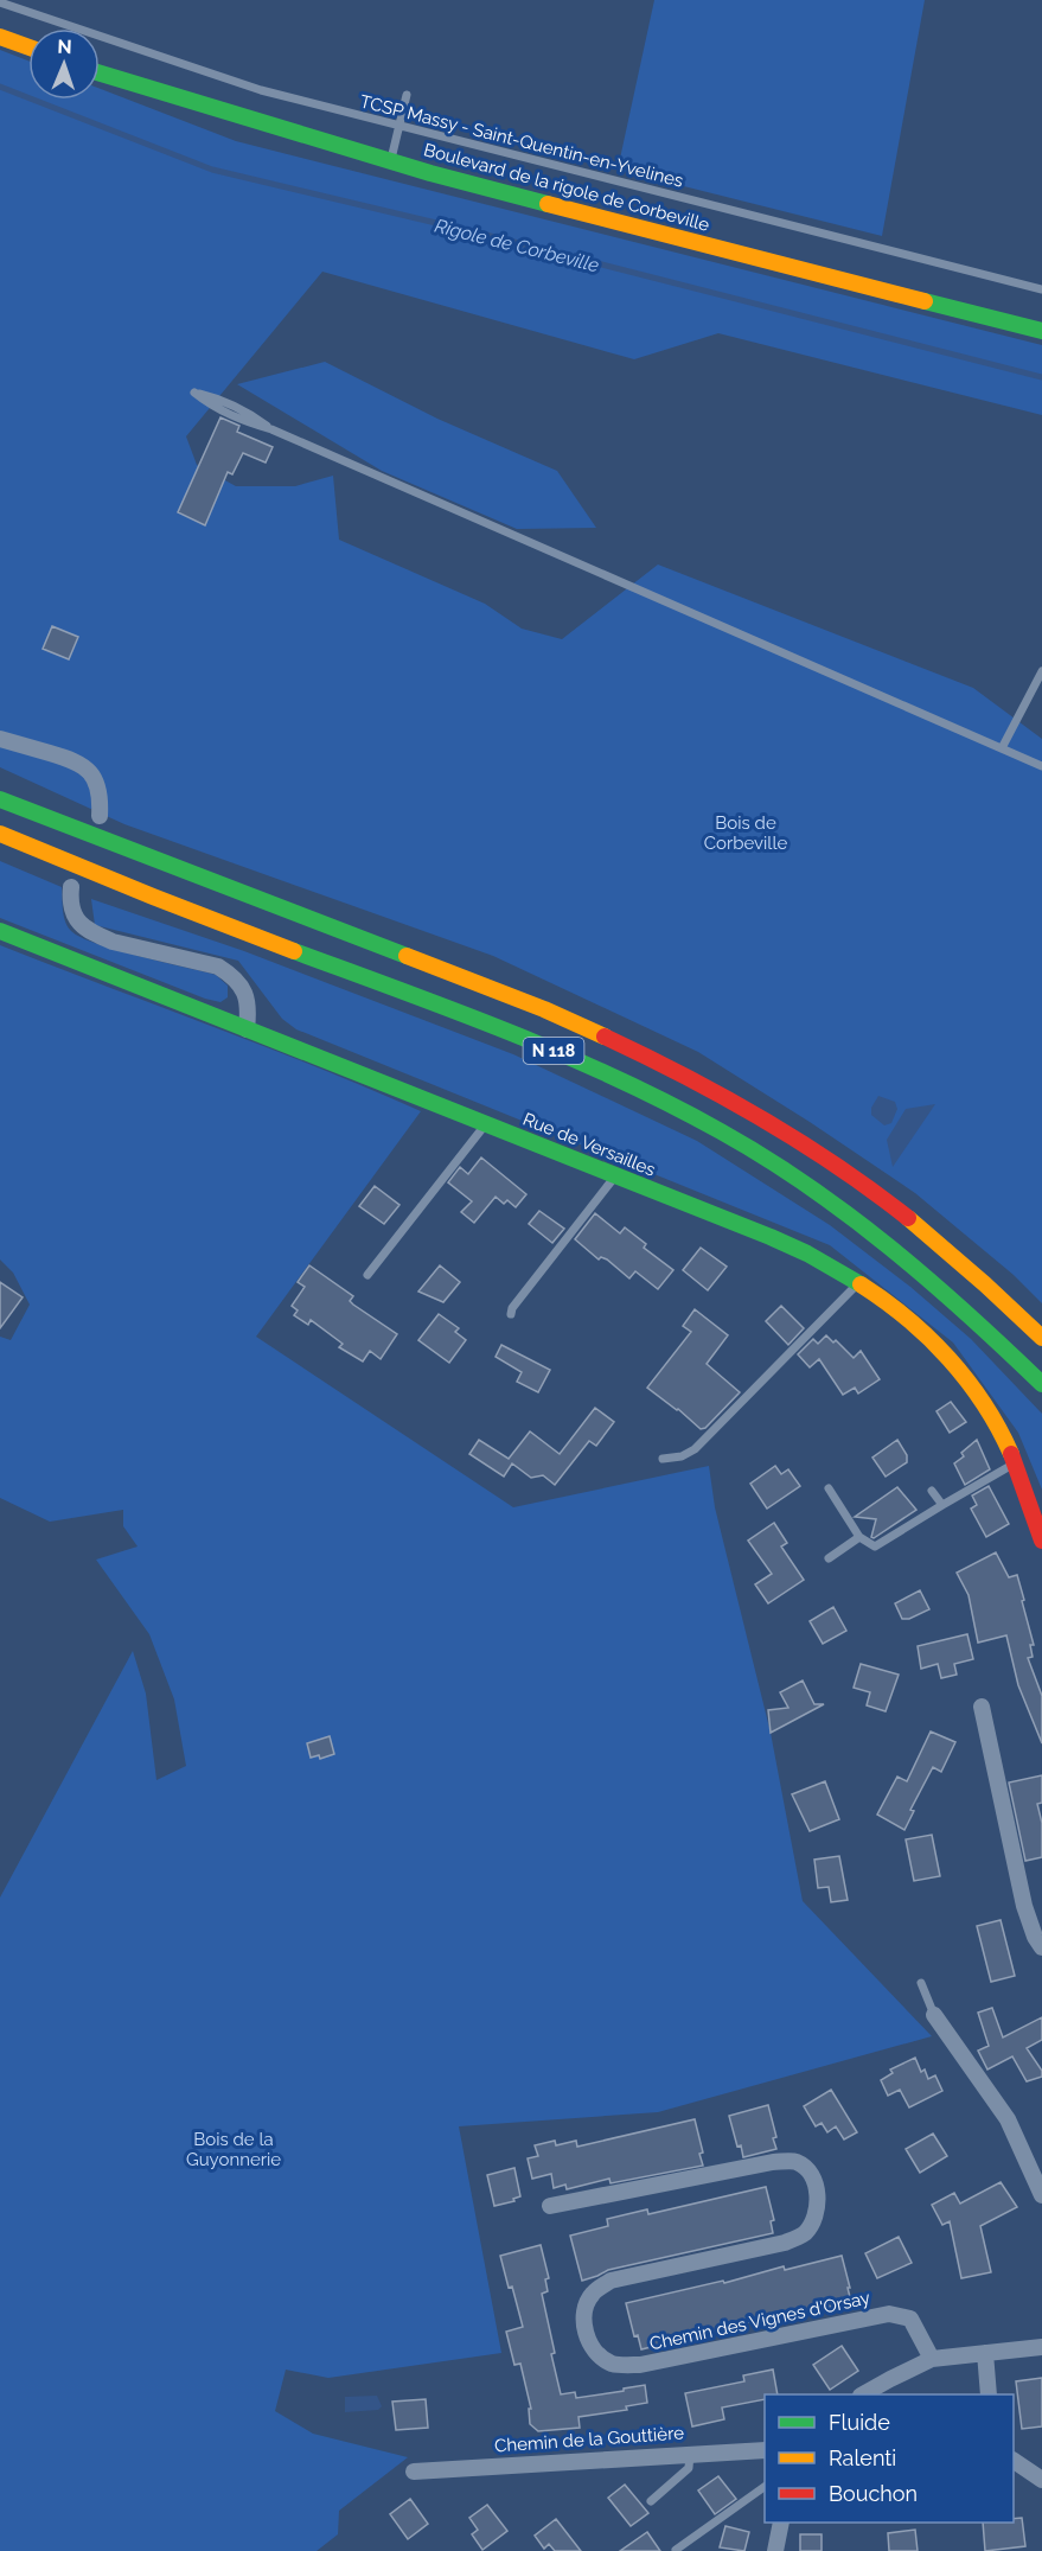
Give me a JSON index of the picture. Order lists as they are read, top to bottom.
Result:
{
  "streets": {
    "main road": ["Boulevard de la rigole de Corbeville", "N 118", "Rue de Versailles"],
    "street": ["Chemin des Vignes d'Orsay", "Chemin de la Gouttière"],
    "lane": ["TCSP Massy - Saint-Quentin-en-Yvelines"]
  },
  "water": ["Rigole de Corbeville"],
  "parks": ["Bois de Corbeville", "Bois de la Guyonnerie"],
  "legend": ["Fluide", "Ralenti", "Bouchon"],
  "north": "top"
}
